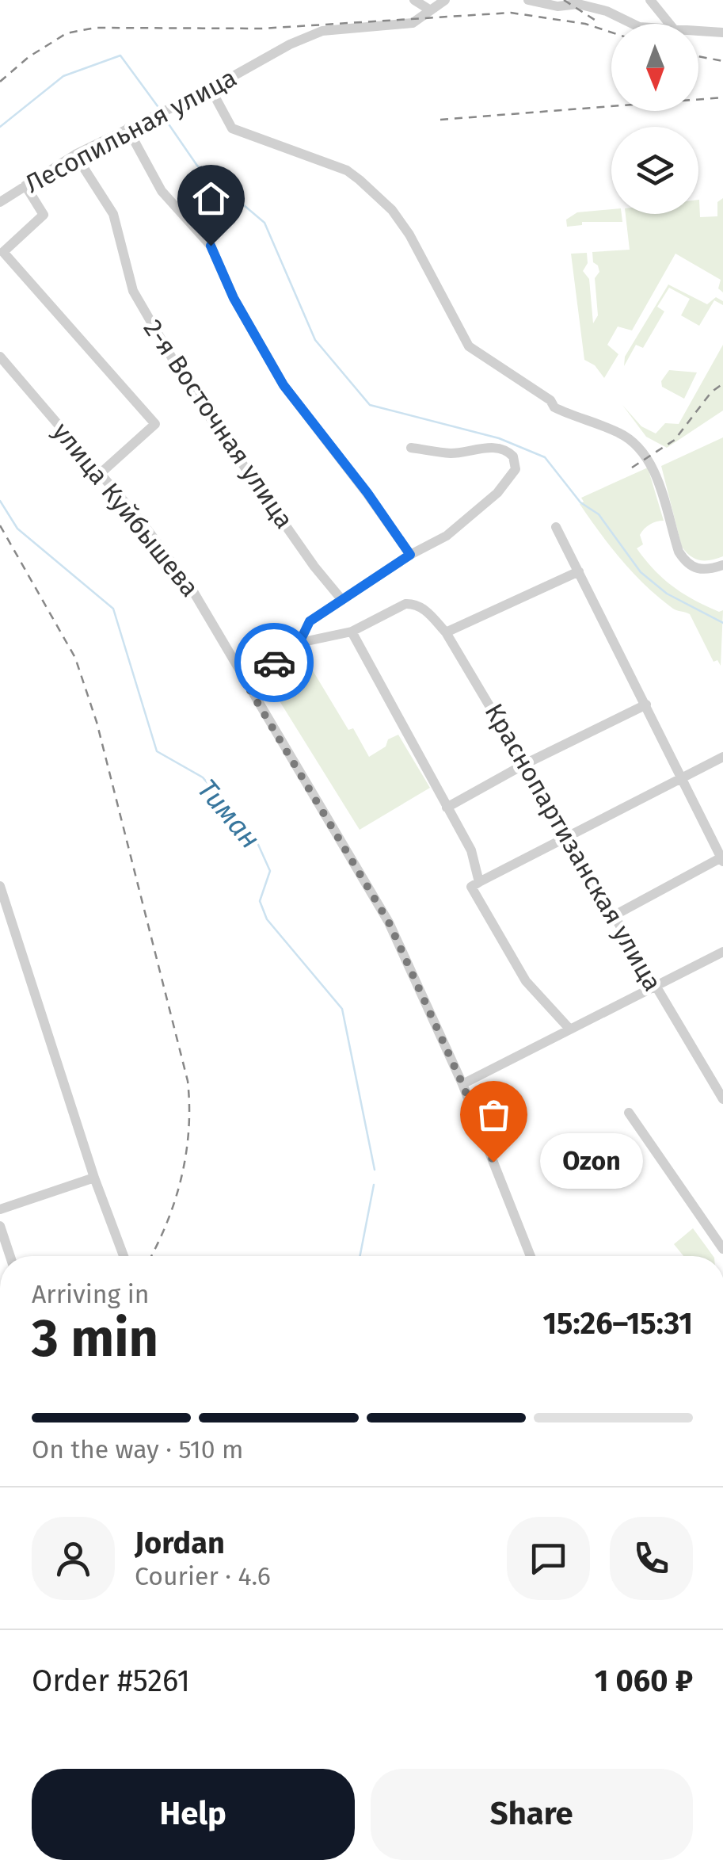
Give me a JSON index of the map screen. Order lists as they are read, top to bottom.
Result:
{
  "streets": {
    "street": [
      "Лесопильная улица",
      "2-я Восточная улица",
      "улица Куйбышева",
      "Краснопартизанская улица"
    ]
  },
  "crossings": [
    ["Лесопильная улица", "2-я Восточная улица"]
  ],
  "water": ["Тиман"],
  "places": ["Ozon"],
  "north": "bottom",
  "page": {
    "bubble": "Ozon",
    "heading": ["3 min", "Arriving in", "15:26–15:31"],
    "panel": [
      "Jordan",
      "Courier · 4.6",
      "Order #5261",
      "1 060 ₽"
    ],
    "bar": "On the way · 510 m",
    "buttons": ["Help", "Share"]
  }
}
